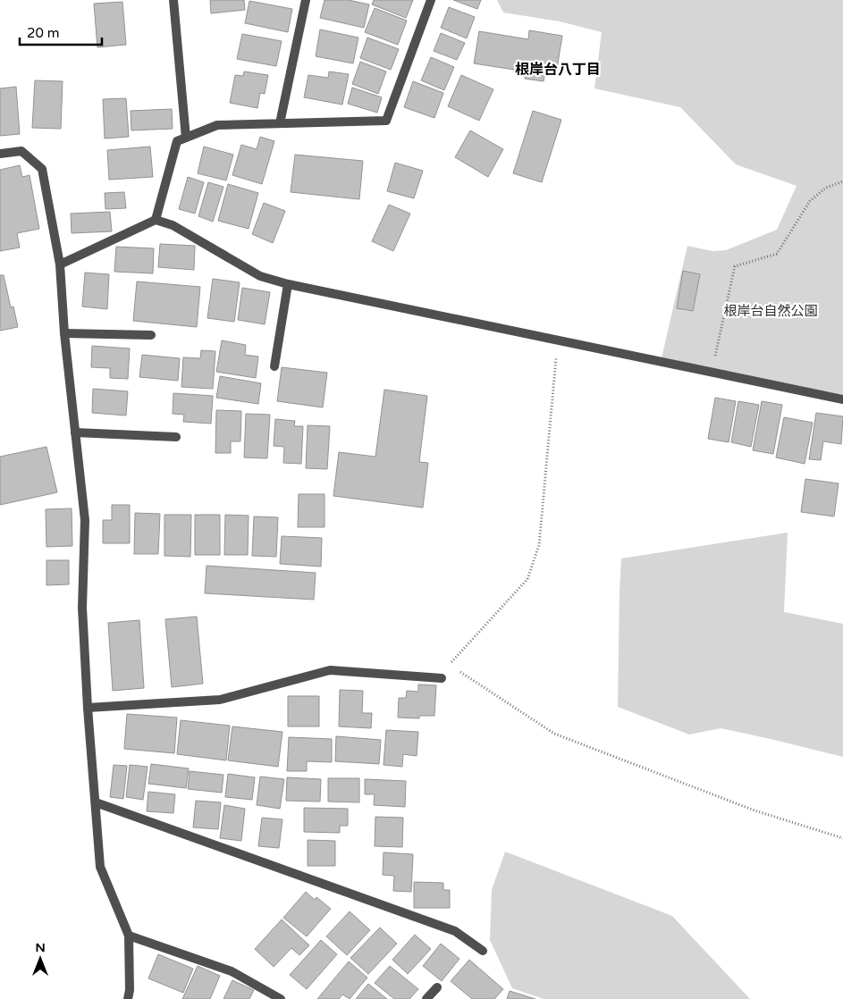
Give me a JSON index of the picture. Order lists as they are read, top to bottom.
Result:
{
  "districts": ["根岸台八丁目"],
  "parks": ["根岸台自然公園"],
  "scale_bar": "20 m",
  "north": "top"
}
